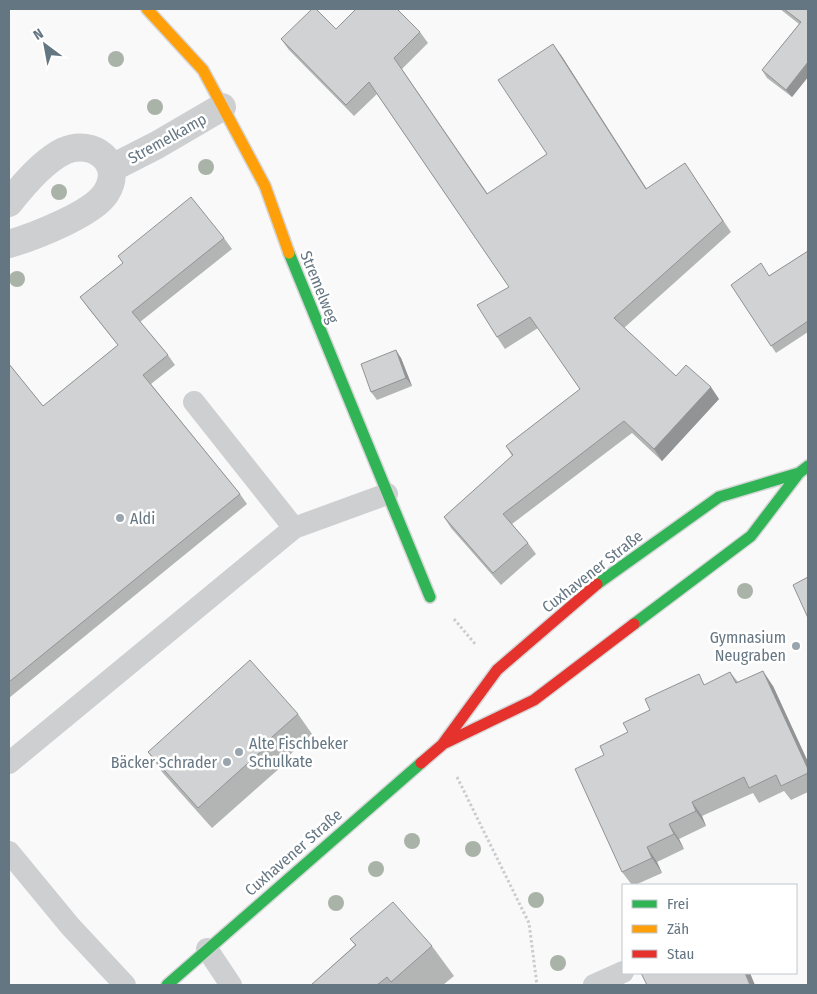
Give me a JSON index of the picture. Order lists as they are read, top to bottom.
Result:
{
  "streets": {
    "main road": ["Stremelweg", "Cuxhavener Straße"],
    "street": ["Stremelkamp"]
  },
  "crossings": [
    ["Stremelkamp", "Stremelweg"]
  ],
  "places": [
    "Aldi",
    "Gymnasium Neugraben",
    "Alte Fischbeker Schulkate",
    "Bäcker Schrader"
  ],
  "legend": ["Frei", "Zäh", "Stau"],
  "north": "top left"
}
